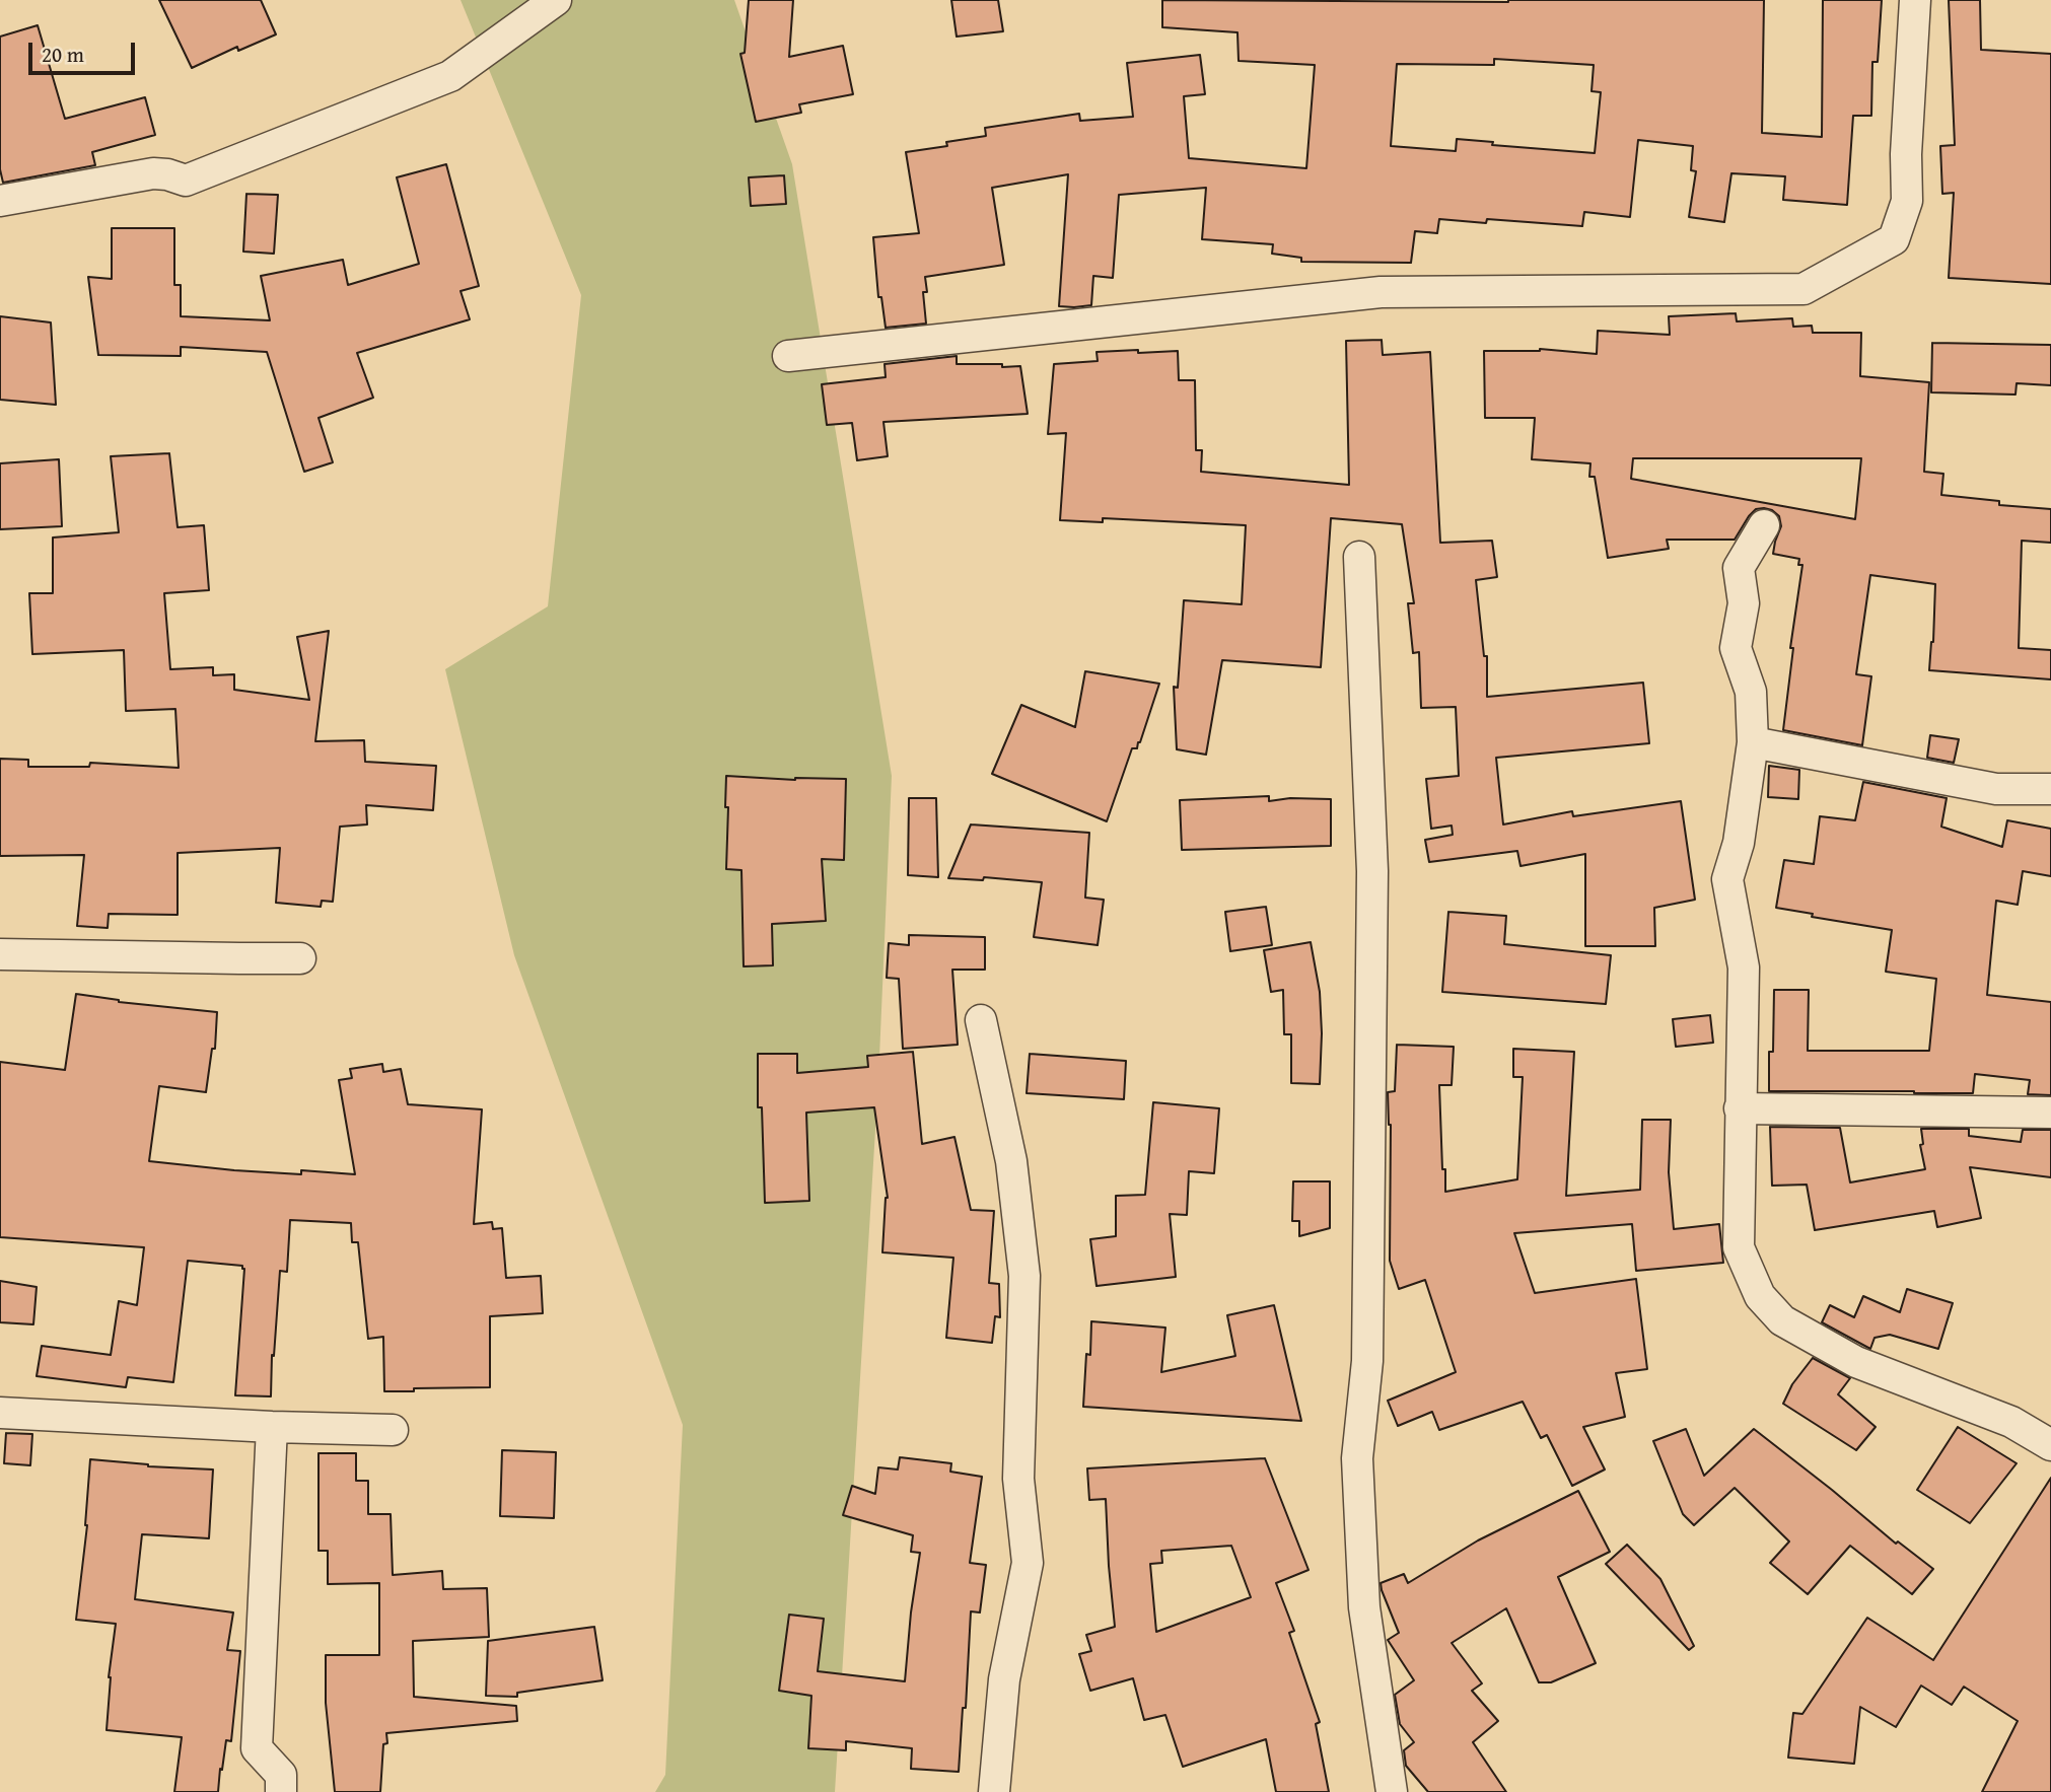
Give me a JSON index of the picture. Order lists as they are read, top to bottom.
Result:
{
  "scale_bar": "20 m"
}
